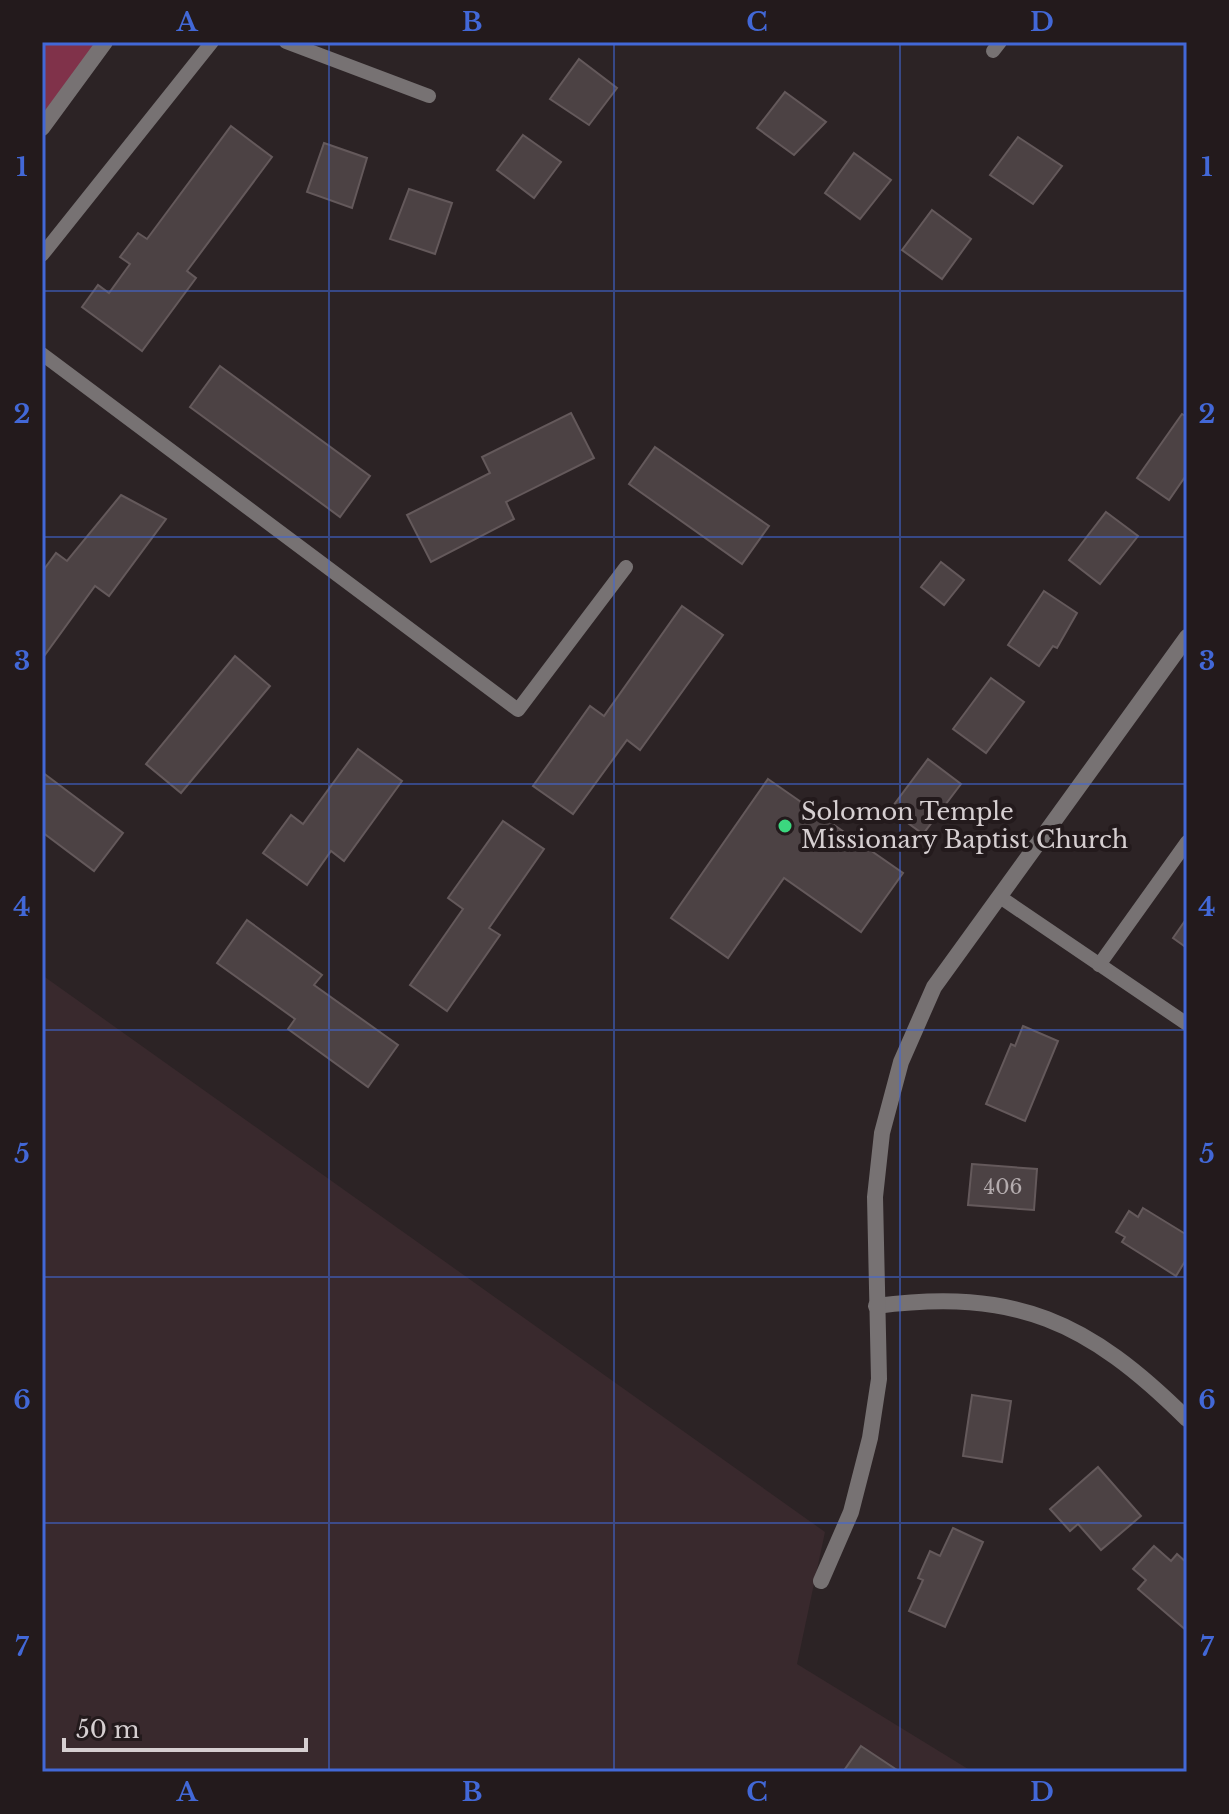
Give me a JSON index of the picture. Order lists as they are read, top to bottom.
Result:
{
  "places": ["Solomon Temple Missionary Baptist Church"],
  "house_numbers": ["406"],
  "scale_bar": "50 m",
  "grid": {
    "columns": [
      "A",
      "B",
      "C",
      "D"
    ],
    "rows": [
      "1",
      "2",
      "3",
      "4",
      "5",
      "6",
      "7"
    ]
  }
}
